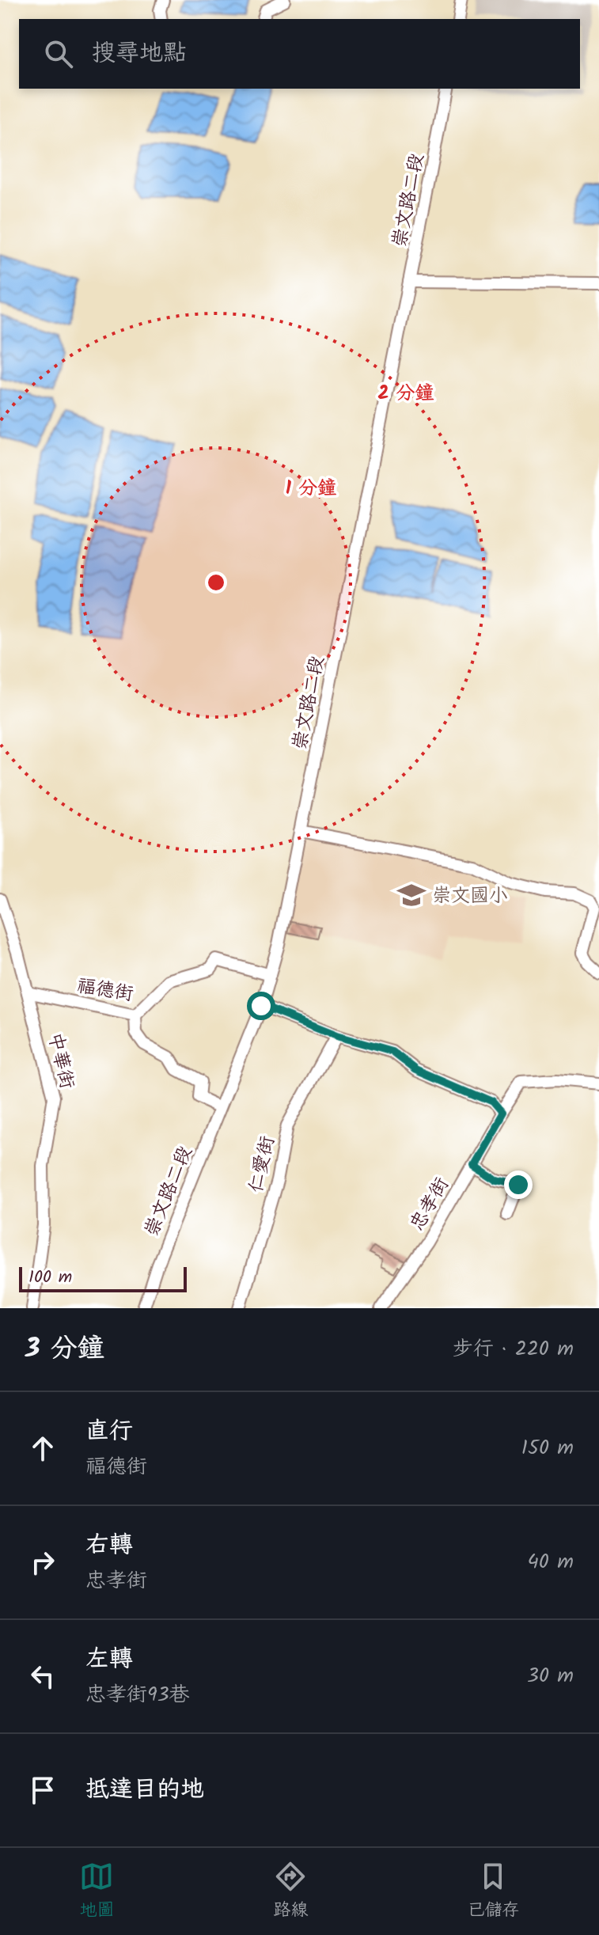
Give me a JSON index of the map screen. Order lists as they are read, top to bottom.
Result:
{
  "streets": {
    "street": [
      "崇文路二段",
      "福德街",
      "中華街",
      "仁愛街",
      "忠孝街"
    ]
  },
  "crossings": [
    ["崇文路二段", "福德街"],
    ["福德街", "中華街"]
  ],
  "places": {
    "school or university": ["崇文國小"]
  },
  "scale_bar": "100 m",
  "page": {
    "search": "搜尋地點",
    "scale": "100 m",
    "heading": ["3 分鐘", "步行 · 220 m"],
    "list": [
      ["直行", "福德街", "150 m"],
      ["右轉", "忠孝街", "40 m"],
      ["左轉", "忠孝街93巷", "30 m"],
      "抵達目的地"
    ],
    "nav": ["地圖", "路線", "已儲存"]
  },
  "rings": ["2 分鐘", "1 分鐘"]
}
